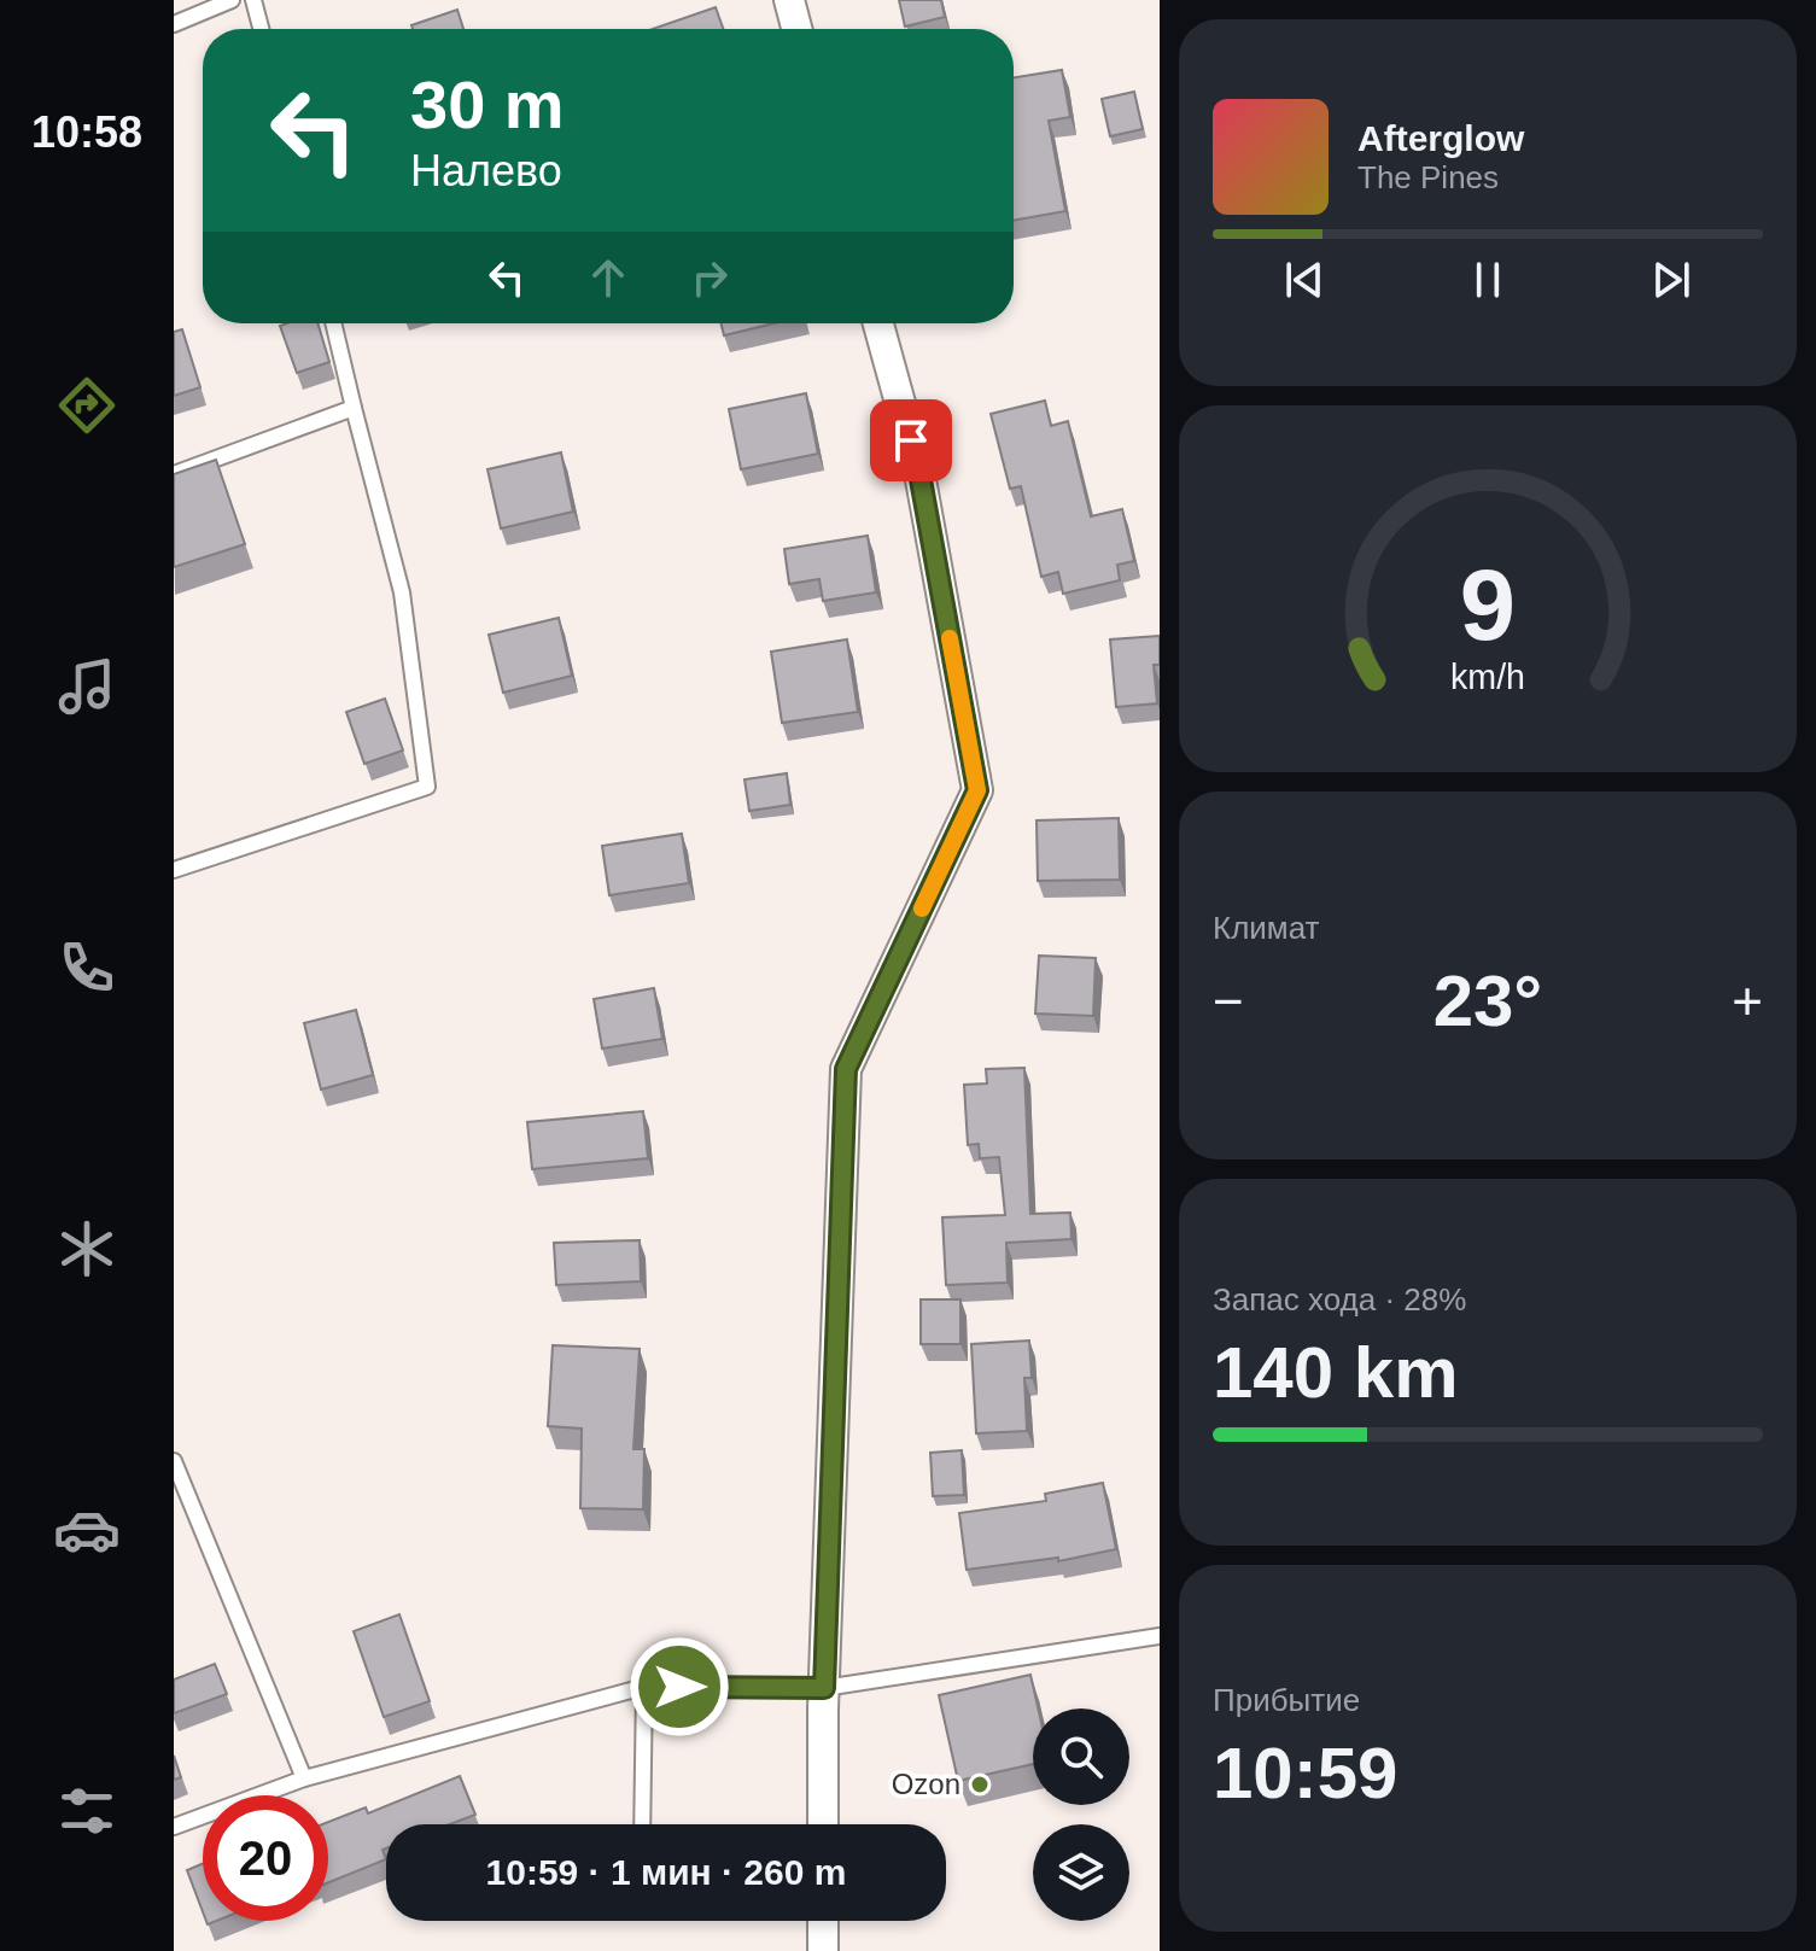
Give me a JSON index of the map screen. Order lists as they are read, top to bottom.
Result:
{
  "places": ["Ozon"],
  "page": {
    "tabs": "10:58",
    "turn": ["30 m", "Налево"],
    "song": ["Afterglow", "The Pines"],
    "tile": [
      "Климат",
      ["Запас хода · 28%", "140 km"],
      ["Прибытие", "10:59"]
    ],
    "heat": ["−", "23°", "+"],
    "limit": "20",
    "trip": "10:59 · 1 мин · 260 m",
    "gauge": ["9", "km/h"]
  }
}
